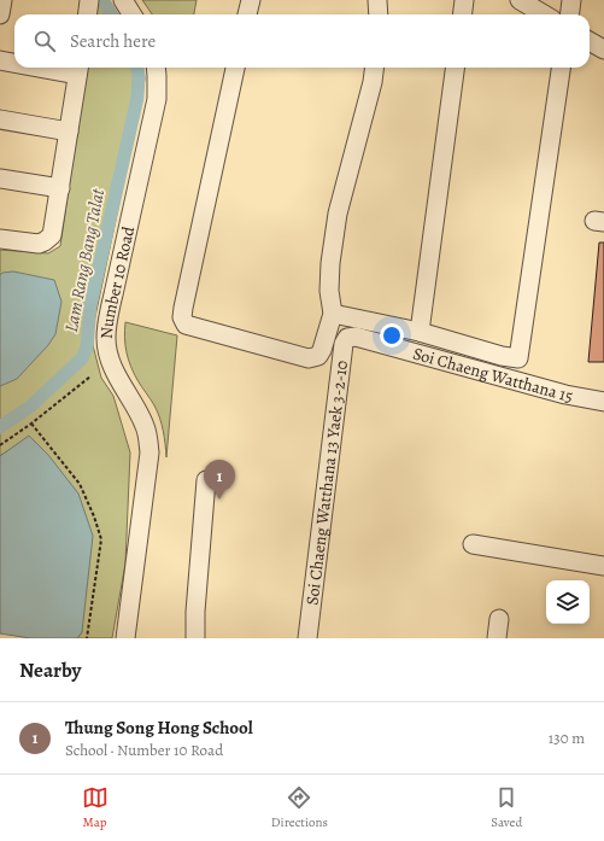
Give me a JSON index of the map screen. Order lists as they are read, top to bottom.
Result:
{
  "streets": {
    "street": ["Number 10 Road", "Soi Chaeng Watthana 15", "Soi Chaeng Watthana 13 Yaek 3-2-10"]
  },
  "crossings": [
    ["Soi Chaeng Watthana 15", "Soi Chaeng Watthana 13 Yaek 3-2-10"]
  ],
  "water": ["Lam Rang Bang Talat"],
  "page": {
    "search": "Search here",
    "pins": "1",
    "heading": "Nearby",
    "list": [
      {
        "mark": "1",
        "name": "Thung Song Hong School",
        "note": "School · Number 10 Road",
        "value": "130 m"
      }
    ],
    "nav": ["Map", "Directions", "Saved"]
  }
}
